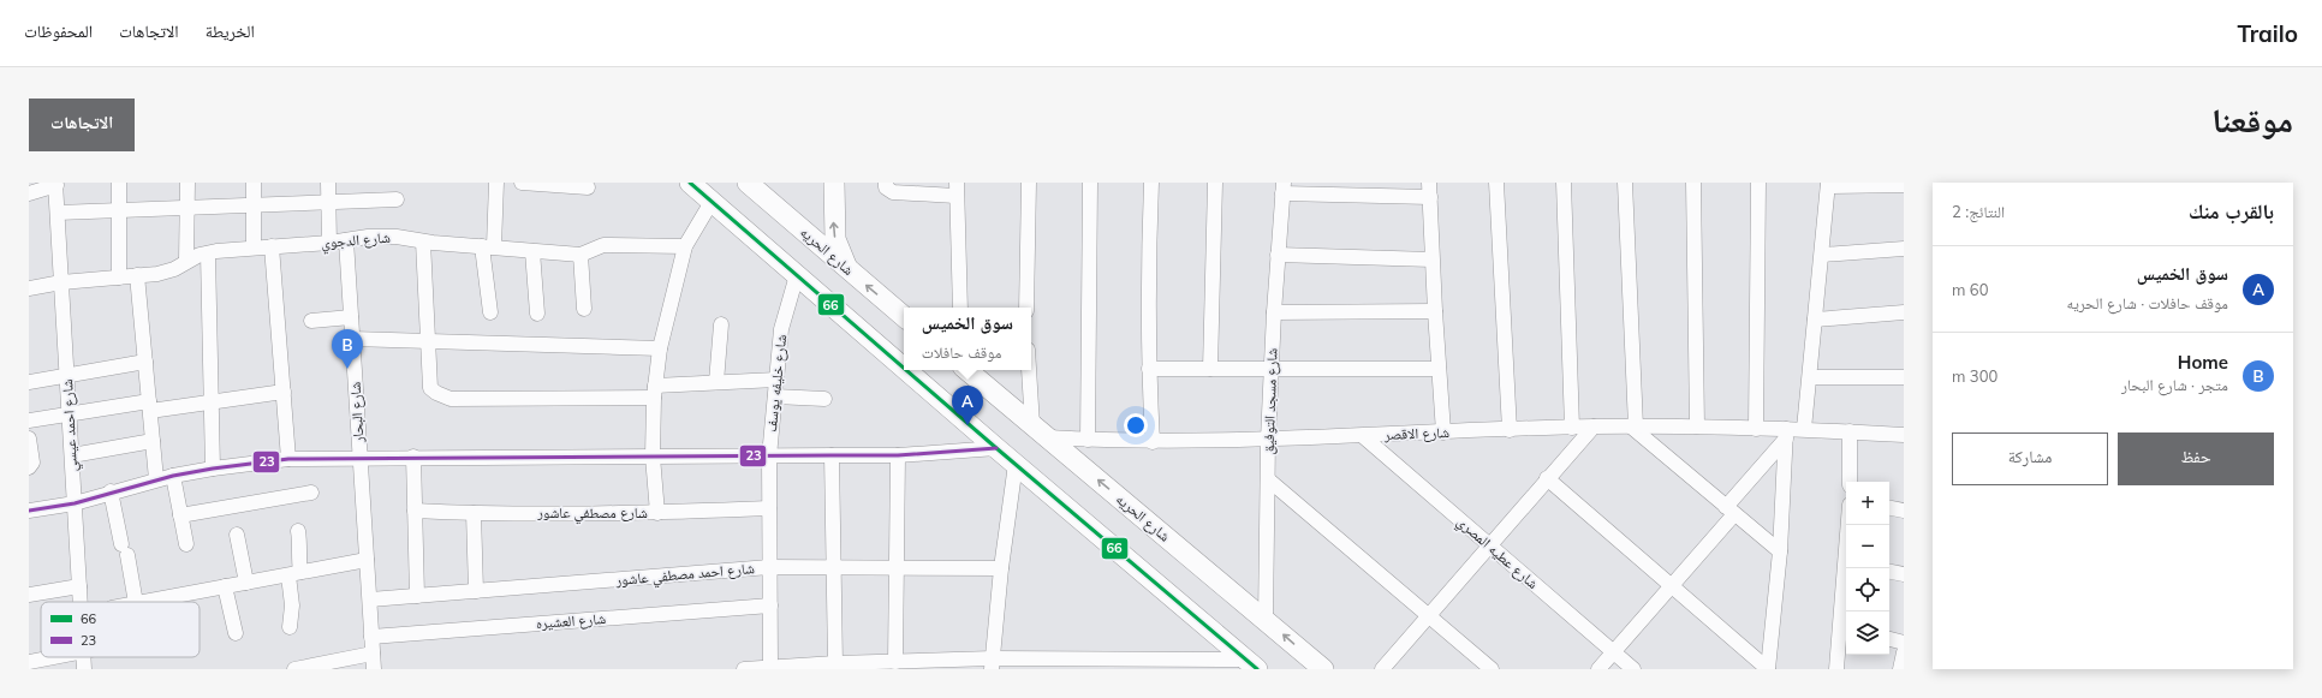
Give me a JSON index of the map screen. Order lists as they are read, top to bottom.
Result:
{
  "streets": {
    "main road": ["شارع الحريه"],
    "street": [
      "شارع الدجوي",
      "شارع خليفه يوسف",
      "شارع مسجد التوفيق",
      "شارع البحار",
      "شارع احمد عيسي",
      "شارع الاقصر",
      "شارع مصطفي عاشور",
      "شارع عطيه المصري",
      "شارع احمد مصطفي عاشور",
      "شارع العشيره"
    ]
  },
  "crossings": [
    ["شارع الدجوي", "شارع البحار"],
    ["شارع الدجوي", "شارع احمد عيسي"],
    ["شارع الحريه", "شارع مسجد التوفيق"],
    ["شارع الحريه", "شارع الاقصر"],
    ["شارع خليفه يوسف", "شارع مصطفي عاشور"],
    ["شارع خليفه يوسف", "شارع احمد مصطفي عاشور"],
    ["شارع خليفه يوسف", "شارع العشيره"],
    ["شارع مسجد التوفيق", "شارع الاقصر"],
    ["شارع البحار", "شارع احمد مصطفي عاشور"],
    ["شارع البحار", "شارع العشيره"],
    ["شارع الاقصر", "شارع عطيه المصري"]
  ],
  "lines": ["transit line 66", "transit line 23"],
  "legend": ["66", "23"],
  "page": {
    "header": "Trailo",
    "nav": ["الخريطة", "الاتجاهات", "المحفوظات"],
    "title": "موقعنا",
    "buttons": [
      "الاتجاهات",
      ["حفظ", "مشاركة"]
    ],
    "heading": ["بالقرب منك", "النتائج: 2"],
    "list": [
      {
        "mark": "A",
        "name": "سوق الخميس",
        "note": "موقف حافلات · شارع الحريه",
        "value": "60 m"
      },
      {
        "mark": "B",
        "name": "Home",
        "note": "متجر · شارع البحار",
        "value": "300 m"
      }
    ],
    "popup": ["سوق الخميس", "موقف حافلات"],
    "pins": ["B", "A"],
    "map_buttons": ["+", "−"]
  }
}
